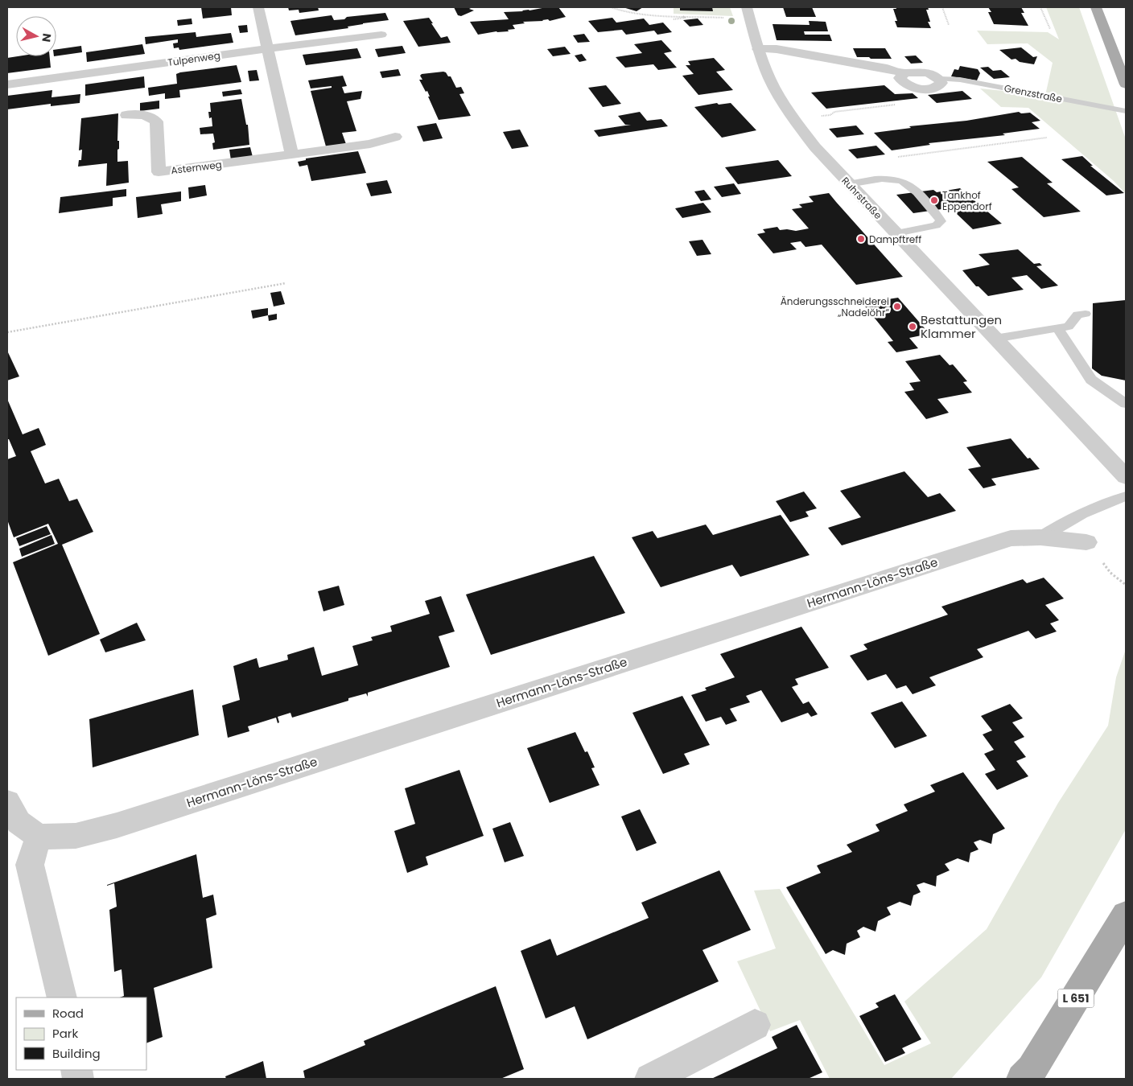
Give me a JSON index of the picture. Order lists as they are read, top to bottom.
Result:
{
  "streets": {
    "main road": ["L 651"],
    "street": [
      "Tulpenweg",
      "Grenzstraße",
      "Asternweg",
      "Ruhrstraße",
      "Hermann-Löns-Straße"
    ]
  },
  "crossings": [
    ["Grenzstraße", "Ruhrstraße"]
  ],
  "places": [
    "Tankhof Eppendorf",
    "Dampftreff",
    "Änderungsschneiderei „Nadelöhr“",
    "Bestattungen Klammer"
  ],
  "legend": ["Road", "Park", "Building"],
  "north": "right"
}
